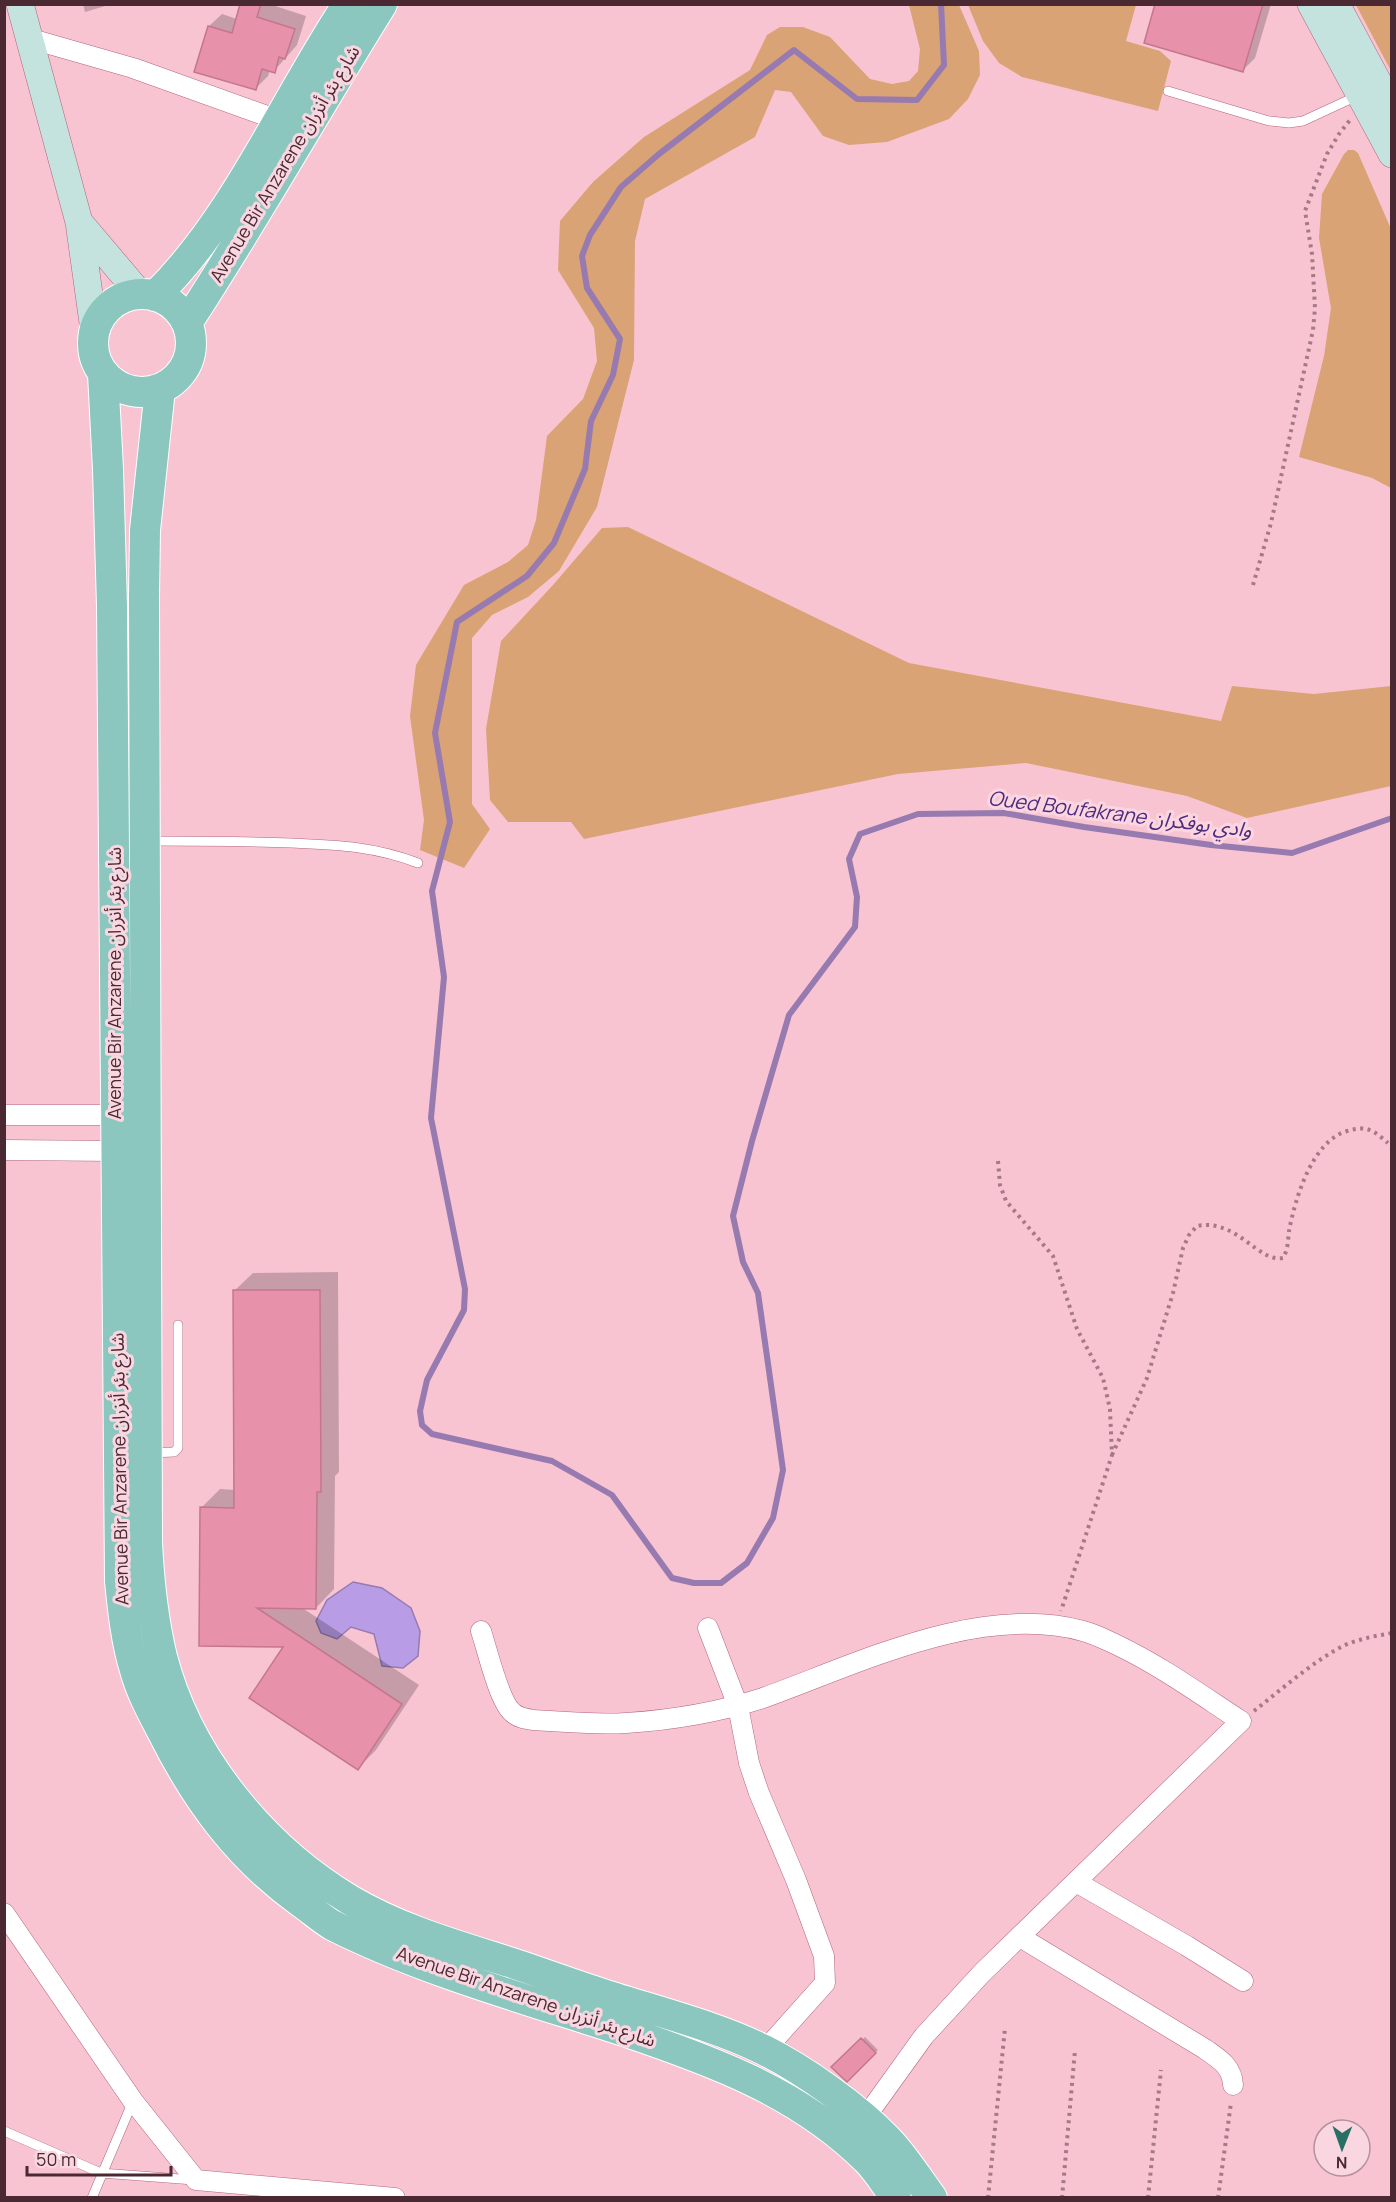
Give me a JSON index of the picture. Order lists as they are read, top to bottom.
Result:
{
  "streets": {
    "main road": ["Avenue Bir Anzarene شارع بئر أنزران"]
  },
  "water": ["Oued Boufakrane وادي بوفكران"],
  "scale_bar": "50 m",
  "north": "bottom"
}
